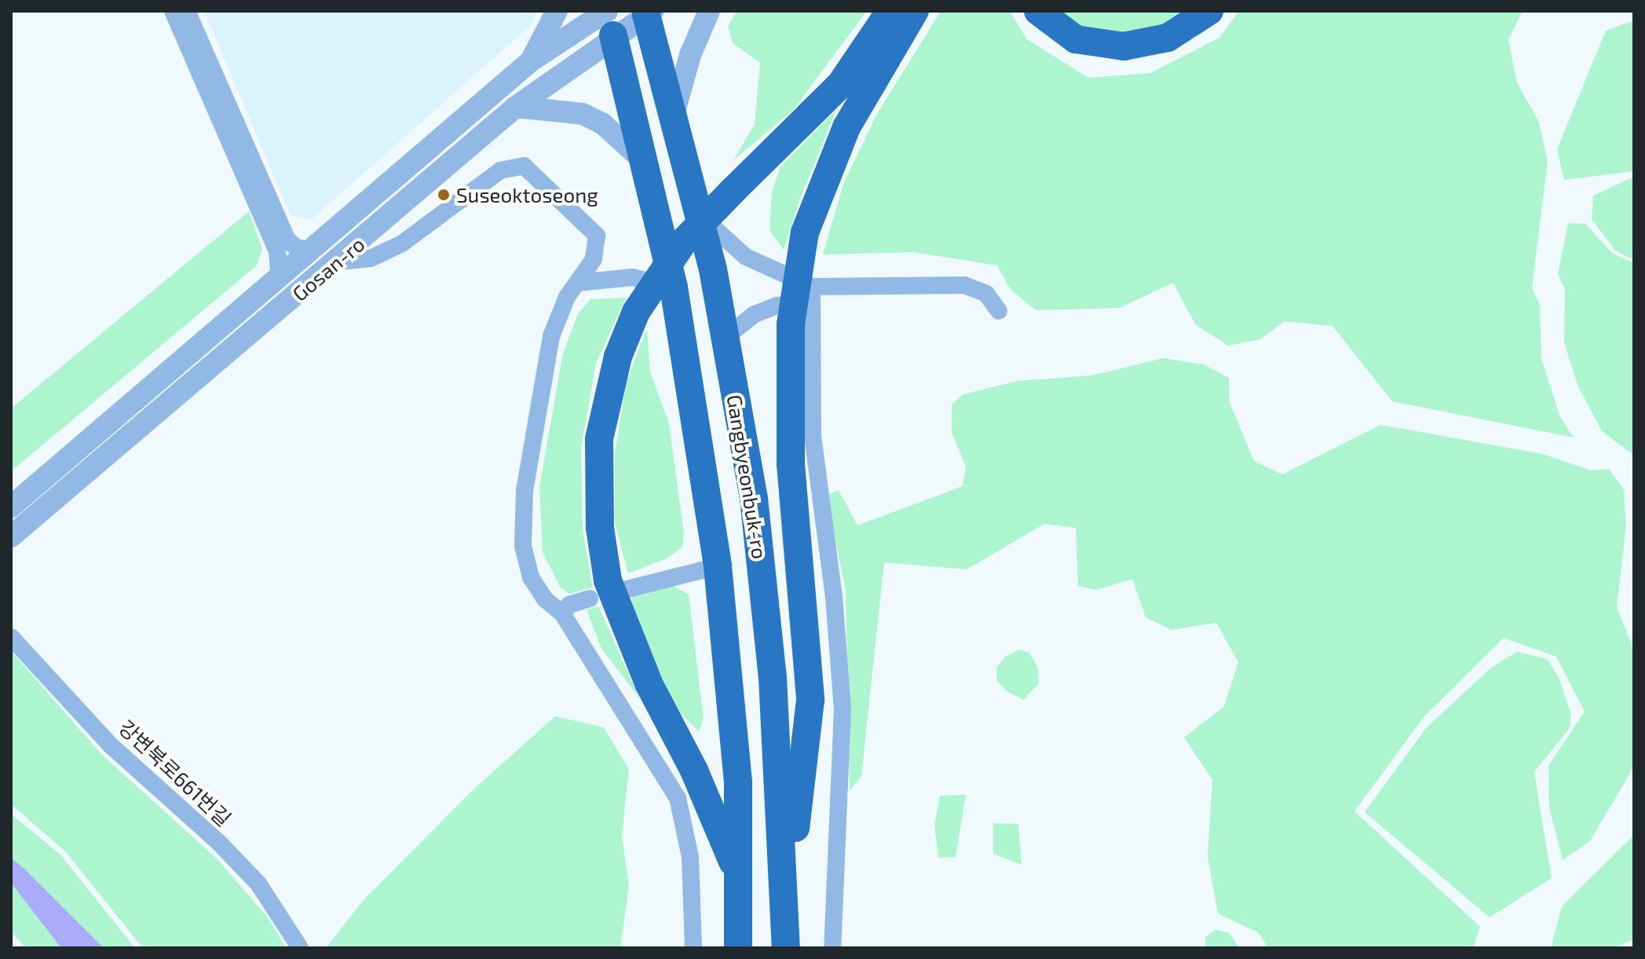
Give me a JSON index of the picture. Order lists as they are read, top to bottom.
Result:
{
  "streets": {
    "highway": ["Gangbyeonbuk-ro"],
    "street": ["Gosan-ro", "강변북로661번길"]
  },
  "crossings": [
    ["Gosan-ro", "Gangbyeonbuk-ro"]
  ],
  "places": ["Suseoktoseong"]
}
